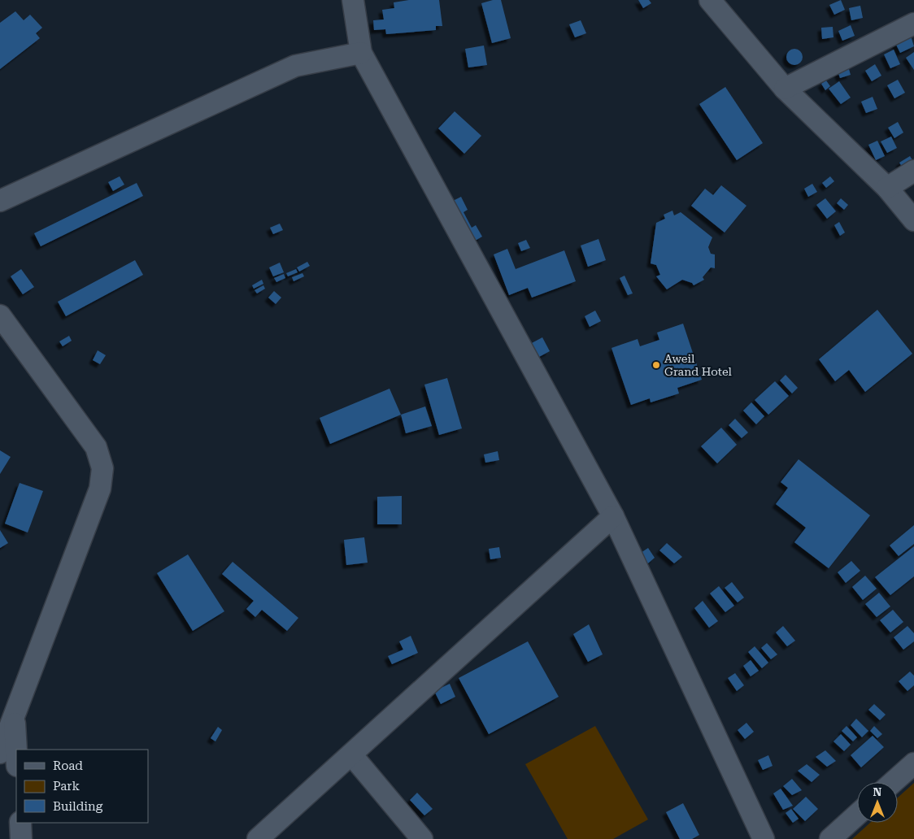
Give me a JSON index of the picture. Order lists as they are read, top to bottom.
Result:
{
  "places": ["Aweil Grand Hotel"],
  "legend": ["Road", "Park", "Building"],
  "north": "top"
}
